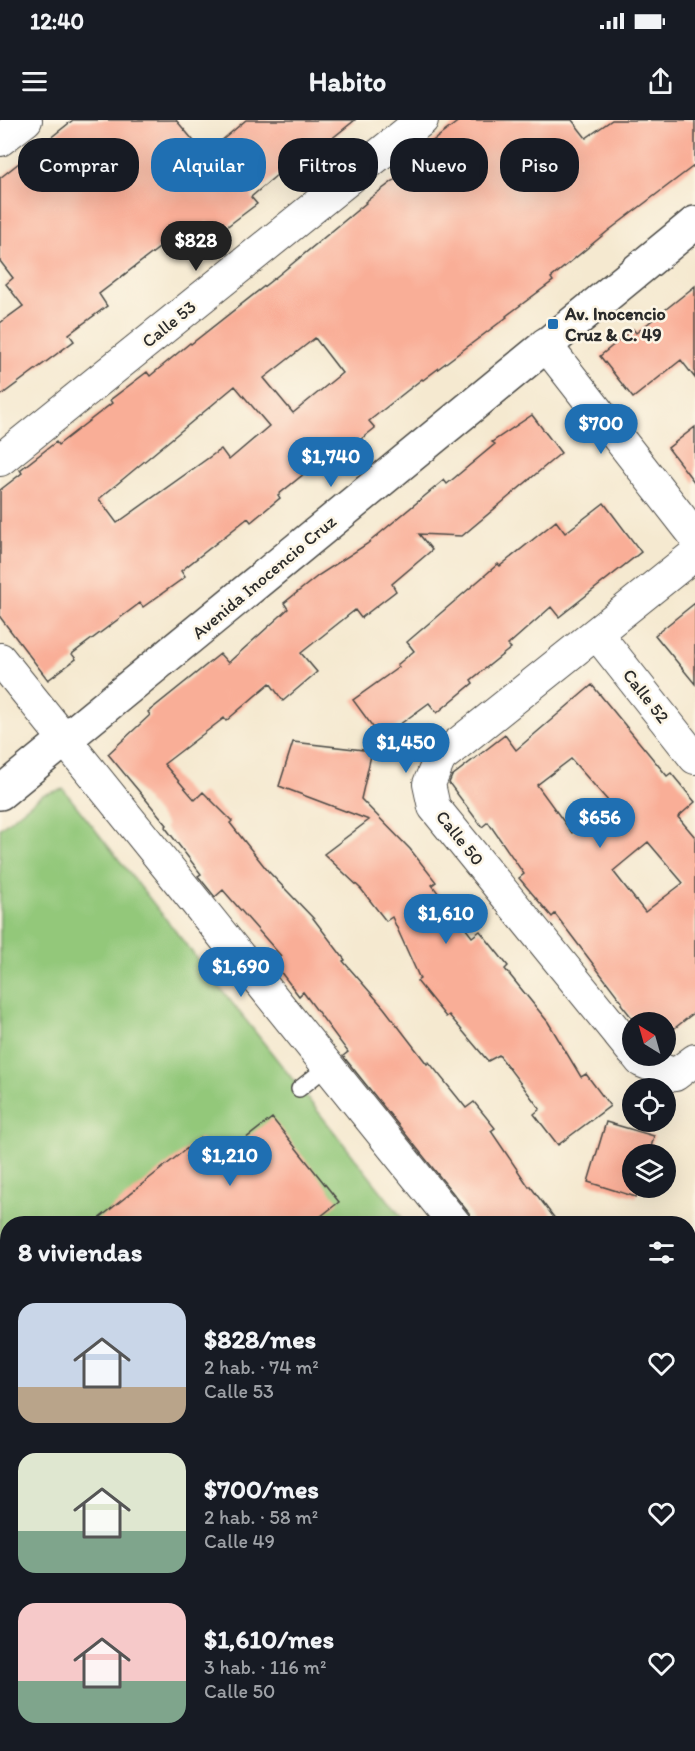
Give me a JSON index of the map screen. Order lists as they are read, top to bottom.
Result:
{
  "streets": {
    "street": [
      "Calle 53",
      "Avenida Inocencio Cruz",
      "Calle 52",
      "Calle 50"
    ]
  },
  "crossings": [
    ["Calle 52", "Calle 50"]
  ],
  "places": {
    "transit": ["Av. Inocencio Cruz & C. 49"]
  },
  "north": "top left",
  "page": {
    "status": "12:40",
    "header": "Habito",
    "chip": [
      "Comprar",
      "Alquilar",
      "Filtros",
      "Nuevo",
      "Piso"
    ],
    "price": [
      "$828",
      "$700",
      "$1,740",
      "$1,450",
      "$656",
      "$1,610",
      "$1,690",
      "$1,210"
    ],
    "heading": "8 viviendas",
    "list": [
      {
        "name": "$828/mes",
        "note": "2 hab. · 74 m² · Calle 53"
      },
      {
        "name": "$700/mes",
        "note": "2 hab. · 58 m² · Calle 49"
      },
      {
        "name": "$1,610/mes",
        "note": "3 hab. · 116 m² · Calle 50"
      }
    ]
  }
}
